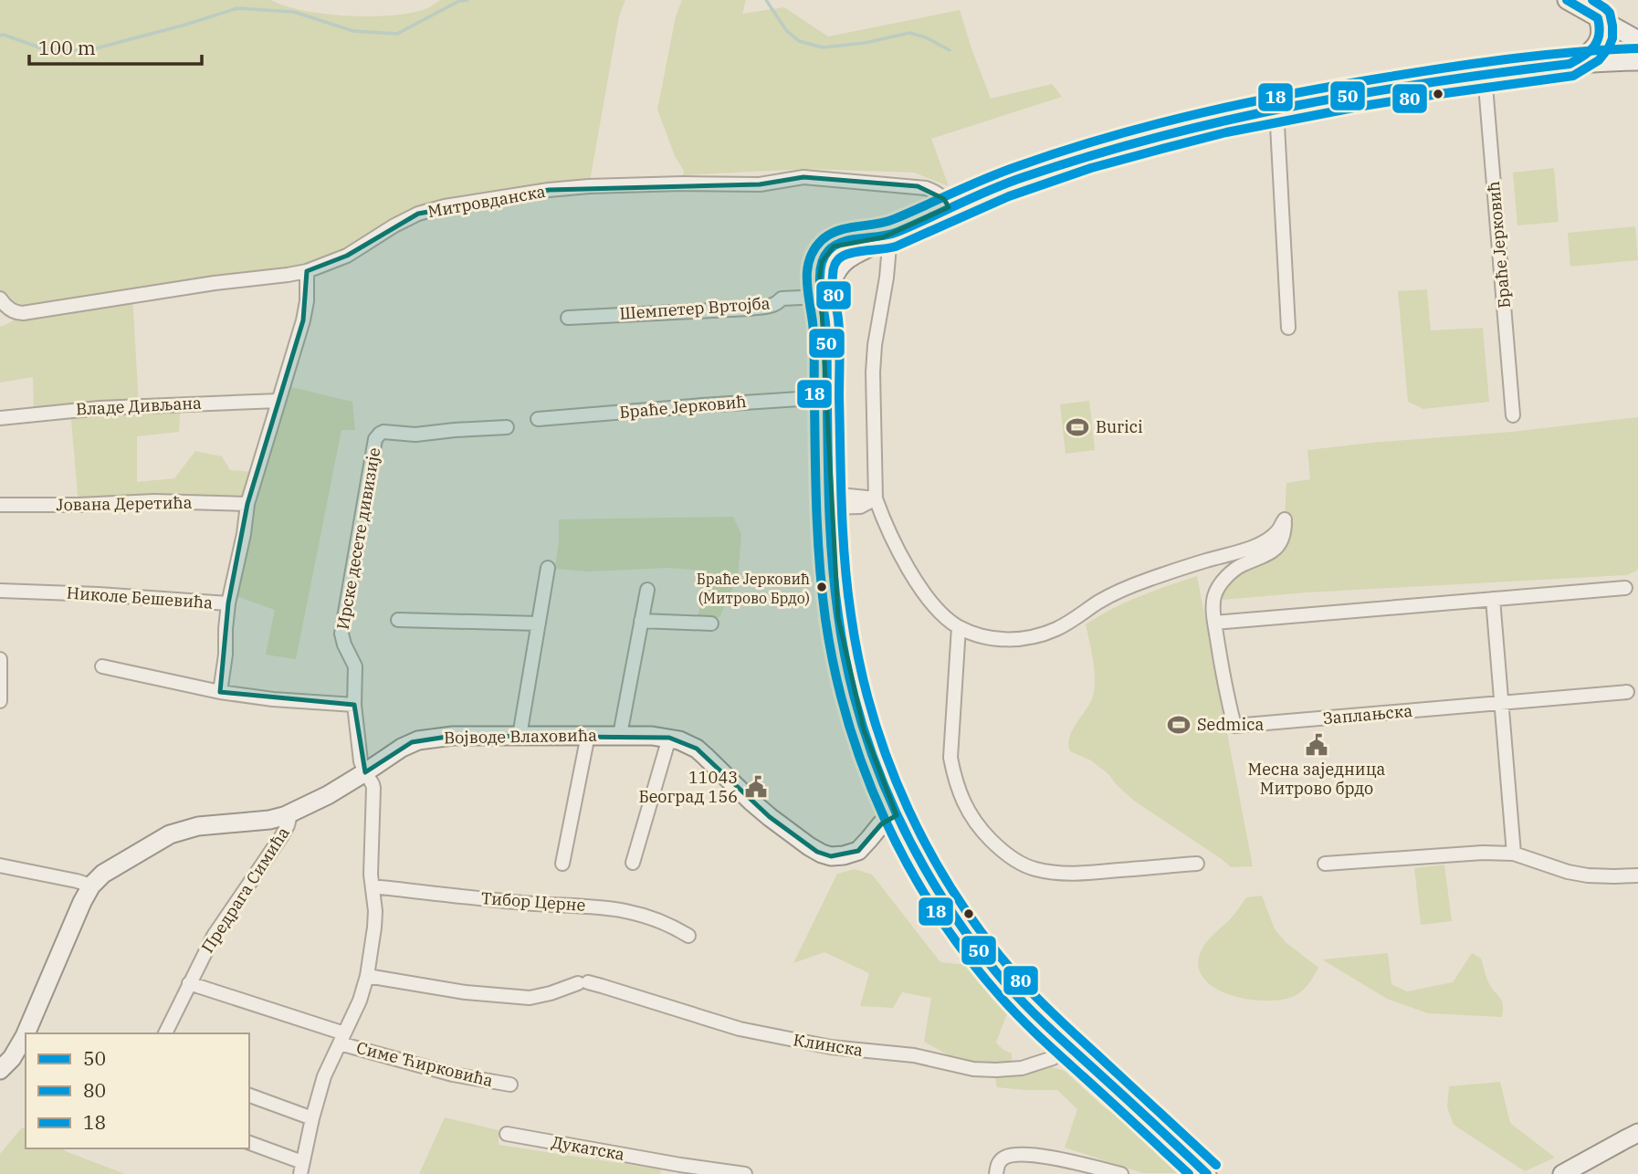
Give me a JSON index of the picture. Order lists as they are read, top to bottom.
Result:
{
  "streets": {
    "main road": ["Војводе Влаховића"],
    "street": [
      "Митровданска",
      "Браће Јерковић",
      "Шемпетер Вртојба",
      "Владе Дивљана",
      "Јована Деретића",
      "Ирске десете дивизије",
      "Николе Бешевића",
      "Заплањска",
      "Предрага Симића",
      "Тибор Церне",
      "Клинска",
      "Симе Ћирковића",
      "Дукатска"
    ]
  },
  "crossings": [
    ["Ирске десете дивизије", "Војводе Влаховића"],
    ["Ирске десете дивизије", "Тибор Церне"],
    ["Ирске десете дивизије", "Клинска"],
    ["Ирске десете дивизије", "Симе Ћирковића"],
    ["Војводе Влаховића", "Предрага Симића"],
    ["Предрага Симића", "Симе Ћирковића"]
  ],
  "places": {
    "sports": ["Burici", "Sedmica"],
    "other": ["Браће Јерковић (Митрово Брдо)"],
    "public building": ["Месна заједница Митрово брдо", "11043 Београд 156"]
  },
  "lines": ["transit line 50", "transit line 80", "transit line 18"],
  "legend": ["50", "80", "18"],
  "scale_bar": "100 m"
}
